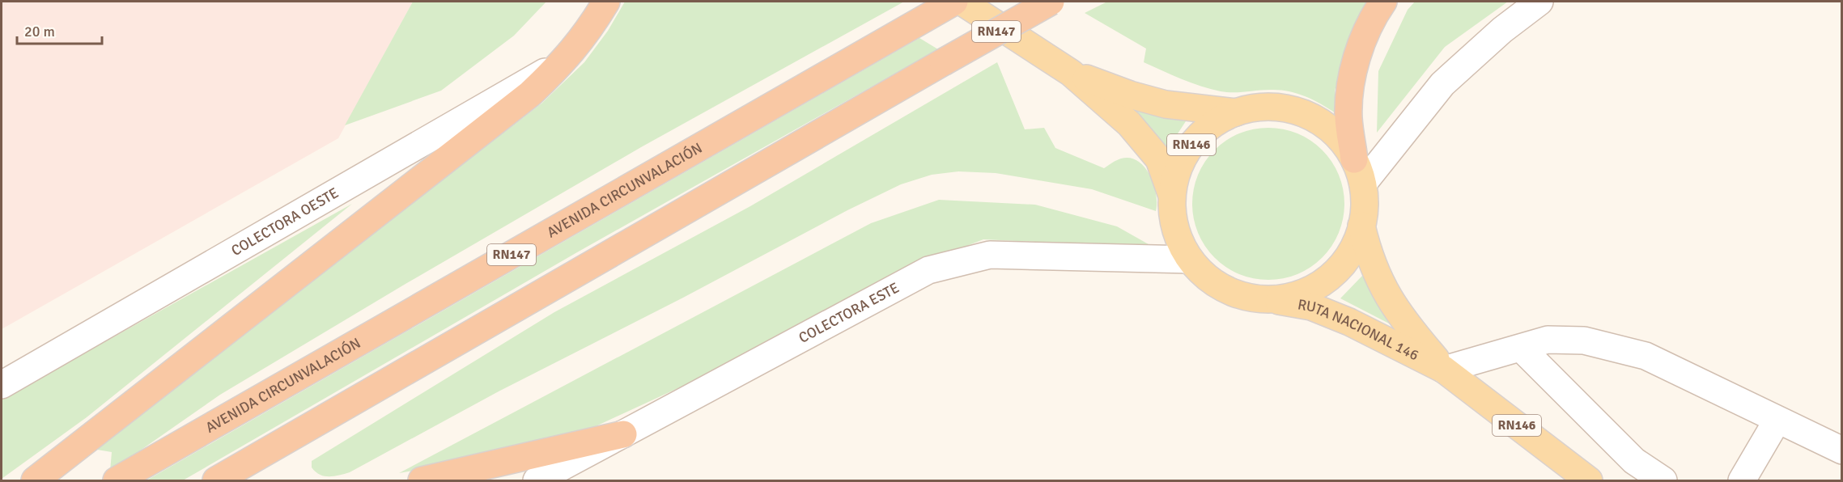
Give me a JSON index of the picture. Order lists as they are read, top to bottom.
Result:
{
  "streets": {
    "highway": ["RN147", "AVENIDA CIRCUNVALACIÓN"],
    "main road": ["RN146", "RUTA NACIONAL 146"],
    "street": ["COLECTORA OESTE", "COLECTORA ESTE"]
  },
  "crossings": [
    ["COLECTORA ESTE", "RUTA NACIONAL 146"]
  ],
  "scale_bar": "20 m"
}
